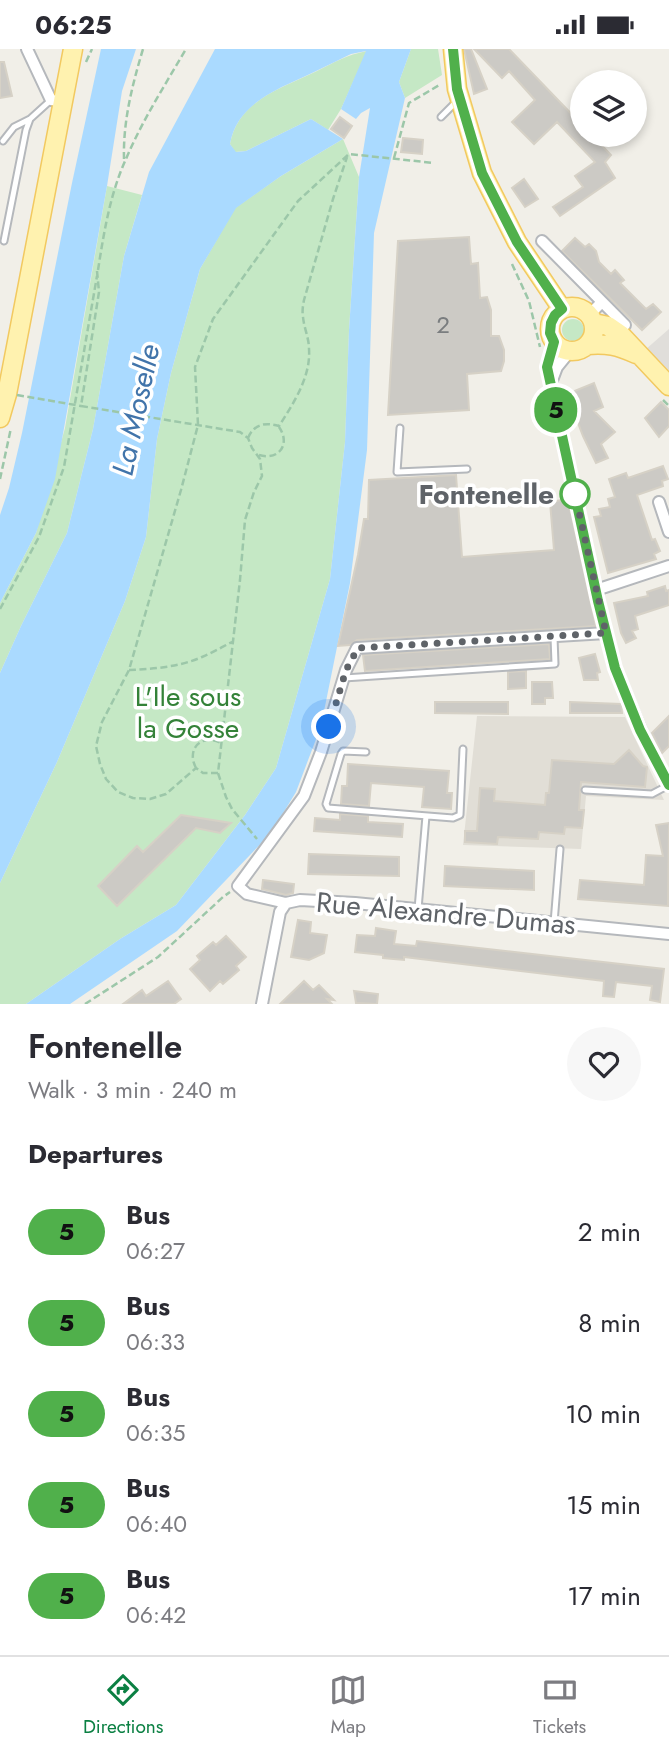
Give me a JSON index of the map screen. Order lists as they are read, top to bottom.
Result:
{
  "streets": {
    "street": ["Rue Alexandre Dumas"]
  },
  "water": ["La Moselle"],
  "parks": ["L'Ile sous la Gosse"],
  "places": ["Fontenelle"],
  "lines": ["bus line 5"],
  "house_numbers": ["2"],
  "page": {
    "status": "06:25",
    "on_map": "5",
    "heading": [
      ["Fontenelle", "Walk · 3 min · 240 m"],
      "Departures"
    ],
    "list": [
      {
        "mark": "5",
        "name": "Bus",
        "note": "06:27",
        "value": "2 min"
      },
      {
        "mark": "5",
        "name": "Bus",
        "note": "06:33",
        "value": "8 min"
      },
      {
        "mark": "5",
        "name": "Bus",
        "note": "06:35",
        "value": "10 min"
      },
      {
        "mark": "5",
        "name": "Bus",
        "note": "06:40",
        "value": "15 min"
      },
      {
        "mark": "5",
        "name": "Bus",
        "note": "06:42",
        "value": "17 min"
      }
    ],
    "tabs": ["Directions", "Map", "Tickets"]
  }
}
